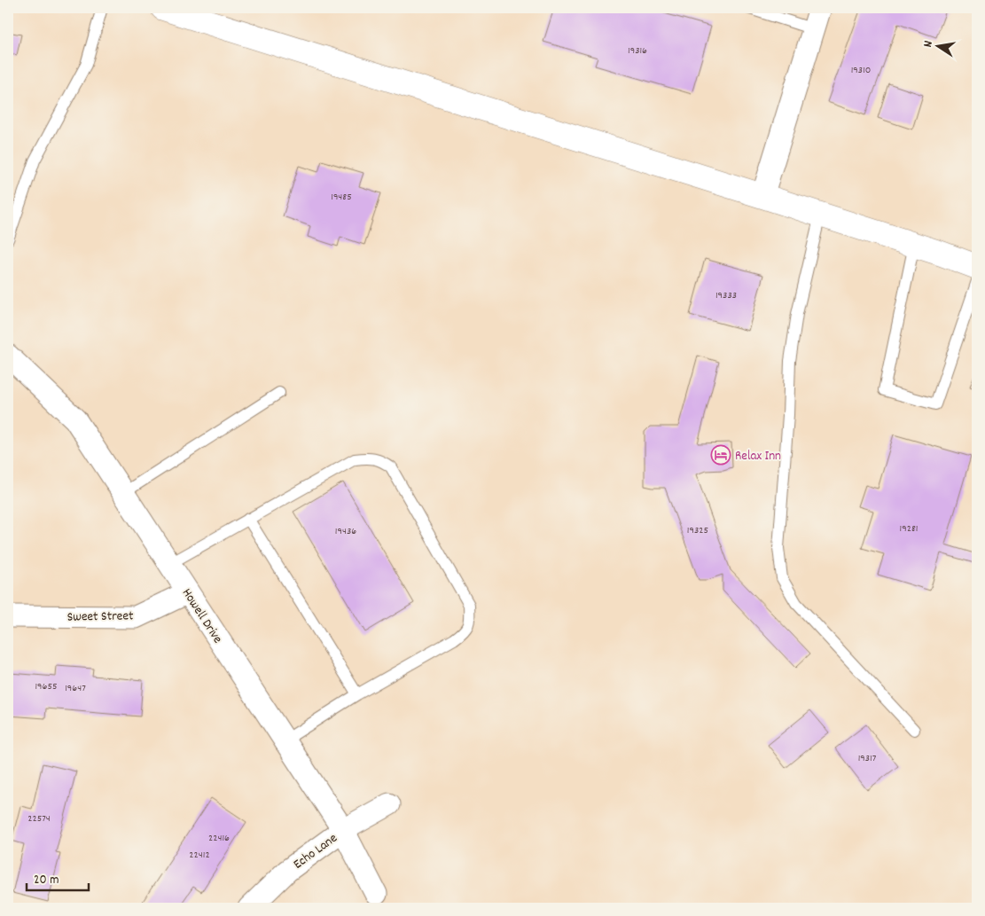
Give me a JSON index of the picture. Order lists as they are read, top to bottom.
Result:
{
  "streets": {
    "street": ["Sweet Street", "Howell Drive", "Echo Lane"]
  },
  "crossings": [
    ["Sweet Street", "Howell Drive"],
    ["Howell Drive", "Echo Lane"]
  ],
  "places": {
    "hotel": ["Relax Inn"]
  },
  "house_numbers": [
    "19316",
    "19310",
    "19485",
    "19333",
    "19281",
    "19325",
    "19436",
    "19655",
    "19647",
    "19317",
    "22574",
    "22416",
    "22412"
  ],
  "scale_bar": "20 m",
  "north": "left"
}
